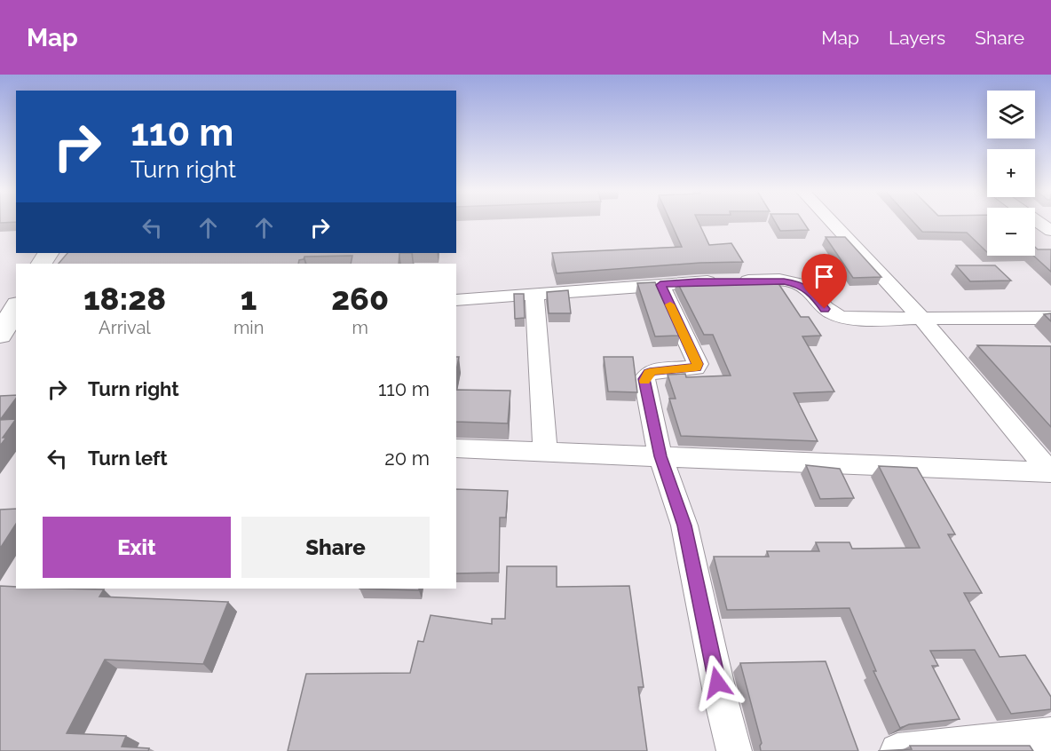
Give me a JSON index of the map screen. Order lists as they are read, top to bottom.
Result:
{
  "page": {
    "header": "Map",
    "nav": ["Map", "Layers", "Share"],
    "map_buttons": ["+", "−"],
    "turn": ["110 m", "Turn right"],
    "eta": [
      "18:28",
      "Arrival",
      "1",
      "min",
      "260",
      "m"
    ],
    "list": [
      {
        "name": "Turn right",
        "value": "110 m"
      },
      {
        "name": "Turn left",
        "value": "20 m"
      }
    ],
    "buttons": ["Exit", "Share"]
  }
}
